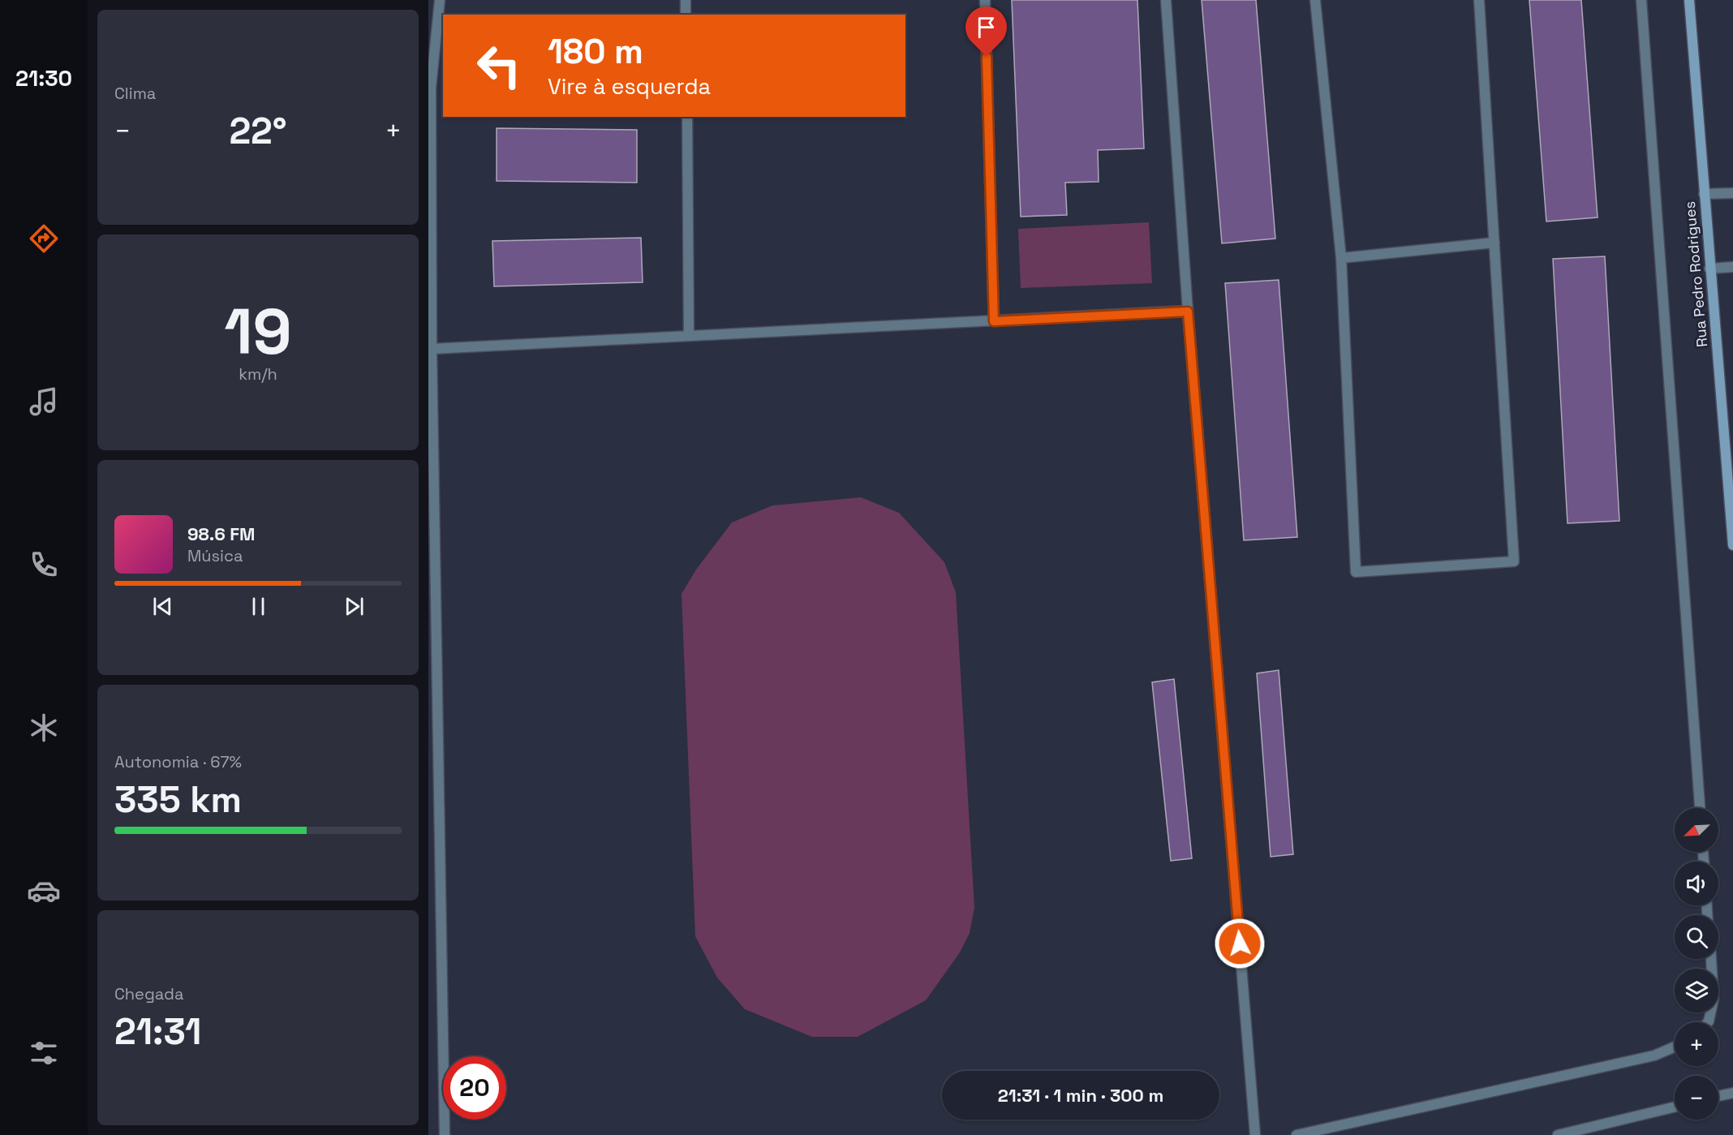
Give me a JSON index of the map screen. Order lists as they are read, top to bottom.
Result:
{
  "streets": {
    "main road": ["Rua Pedro Rodrigues"]
  },
  "north": "bottom left",
  "page": {
    "tabs": "21:30",
    "tile": [
      "Clima",
      ["19", "km/h"],
      ["Autonomia · 67%", "335 km"],
      ["Chegada", "21:31"]
    ],
    "turn": ["180 m", "Vire à esquerda"],
    "heat": ["−", "22°", "+"],
    "song": ["98.6 FM", "Música"],
    "map_buttons": ["+", "−"],
    "limit": "20",
    "trip": "21:31 · 1 min · 300 m"
  }
}
